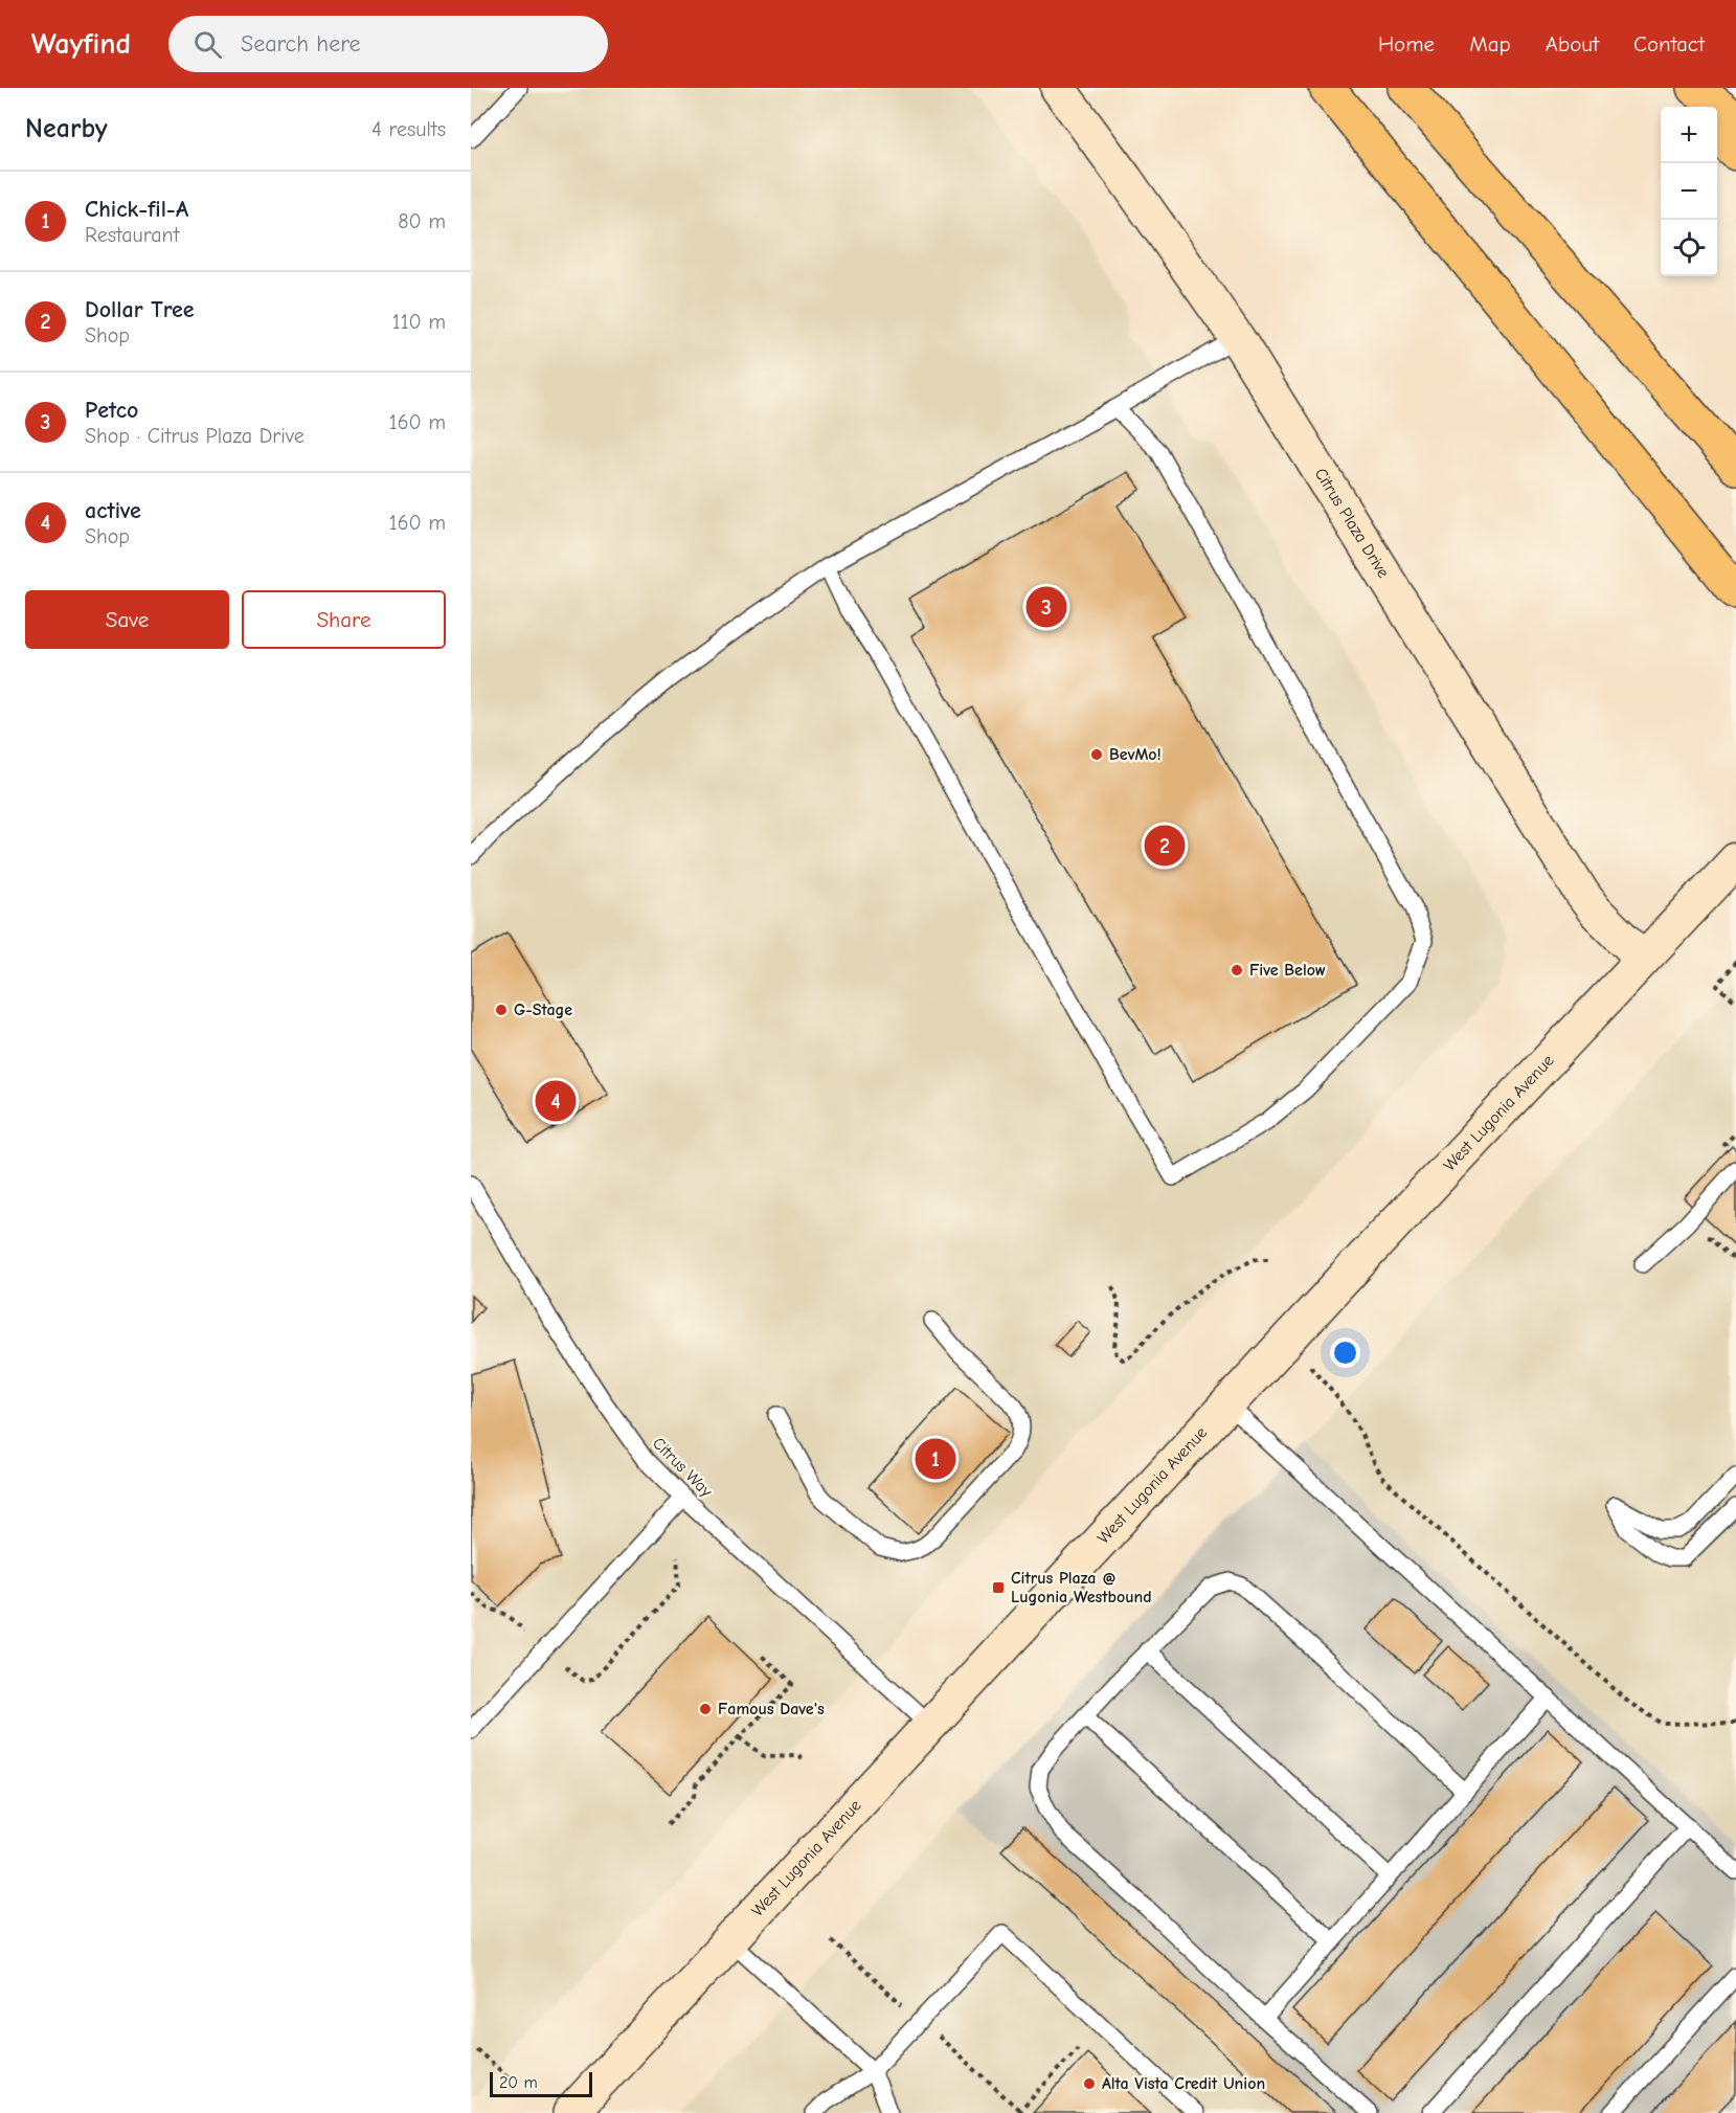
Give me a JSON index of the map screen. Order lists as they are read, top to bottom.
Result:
{
  "streets": {
    "main road": ["Citrus Plaza Drive", "West Lugonia Avenue"],
    "lane": ["Citrus Way"]
  },
  "crossings": [
    ["Citrus Plaza Drive", "West Lugonia Avenue"],
    ["West Lugonia Avenue", "Citrus Way"]
  ],
  "places": {
    "other": [
      "BevMo!",
      "Five Below",
      "G-Stage",
      "Famous Dave's",
      "Alta Vista Credit Union"
    ],
    "transit": ["Citrus Plaza @ Lugonia Westbound"]
  },
  "scale_bar": "20 m",
  "page": {
    "header": "Wayfind",
    "search": "Search here",
    "nav": [
      "Home",
      "Map",
      "About",
      "Contact"
    ],
    "heading": ["Nearby", "4 results"],
    "map_buttons": ["+", "−"],
    "list": [
      {
        "mark": "1",
        "name": "Chick-fil-A",
        "note": "Restaurant",
        "value": "80 m"
      },
      {
        "mark": "2",
        "name": "Dollar Tree",
        "note": "Shop",
        "value": "110 m"
      },
      {
        "mark": "3",
        "name": "Petco",
        "note": "Shop · Citrus Plaza Drive",
        "value": "160 m"
      },
      {
        "mark": "4",
        "name": "active",
        "note": "Shop",
        "value": "160 m"
      }
    ],
    "buttons": ["Save", "Share"],
    "pins": [
      "3",
      "2",
      "4",
      "1"
    ],
    "scale": "20 m"
  }
}
